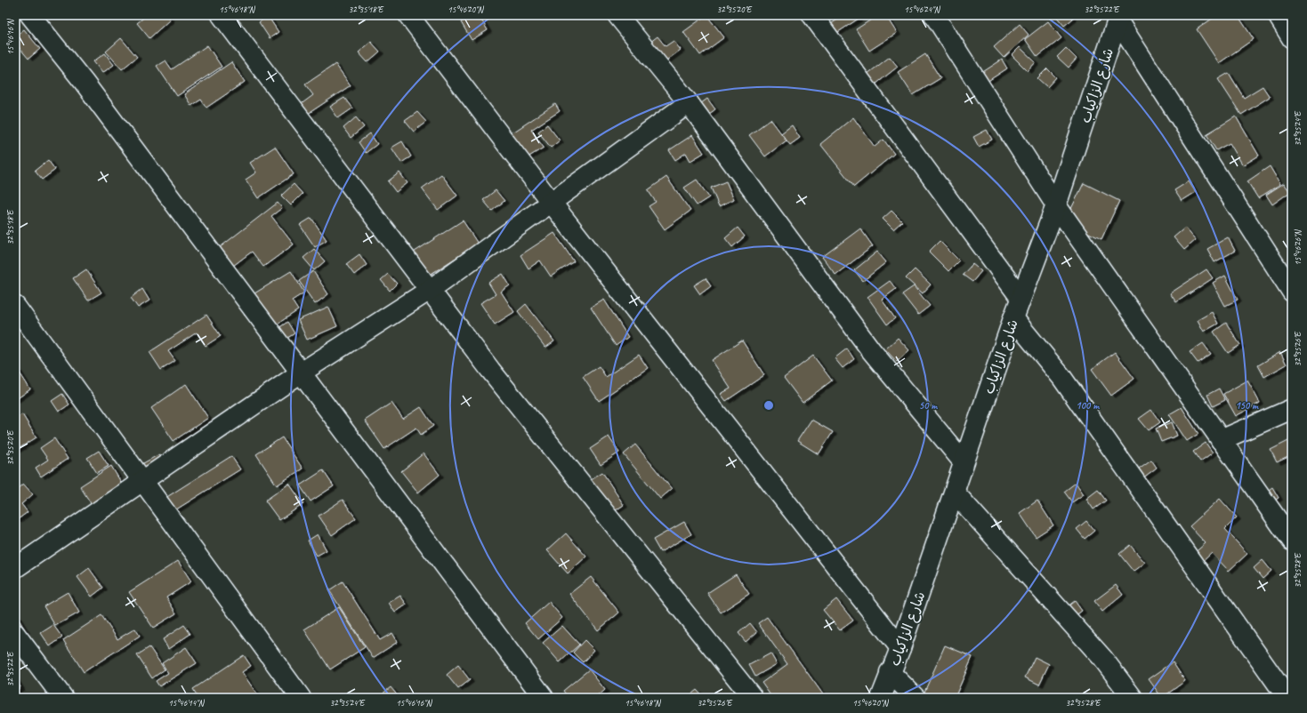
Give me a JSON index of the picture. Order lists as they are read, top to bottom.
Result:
{
  "streets": {
    "street": ["شارع الزاكياب"]
  },
  "coordinates": [
    "15°46'18\"N",
    "32°35'18\"E",
    "15°46'20\"N",
    "32°35'20\"E",
    "15°46'24\"N",
    "32°35'22\"E",
    "15°46'16\"N",
    "32°35'24\"E",
    "15°46'26\"N",
    "32°35'26\"E",
    "32°35'28\"E",
    "15°46'14\"N"
  ],
  "rings": ["50 m", "100 m", "150 m"]
}
